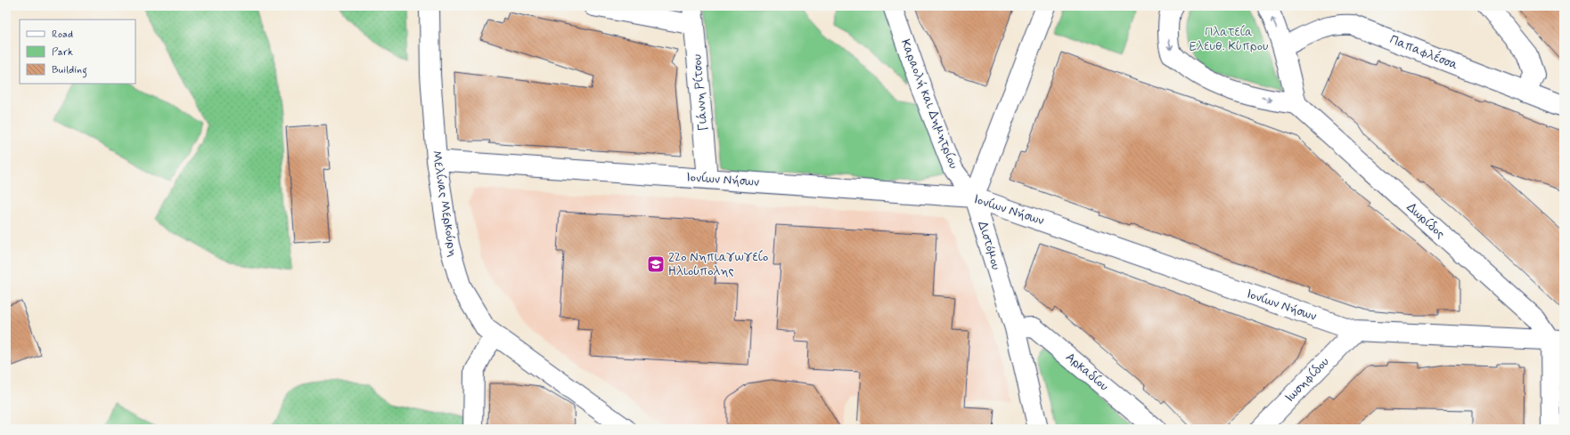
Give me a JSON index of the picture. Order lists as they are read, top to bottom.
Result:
{
  "streets": {
    "street": [
      "Παπαφλέσσα",
      "Γιάννη Ρίτσου",
      "Καραολή και Δημητρίου",
      "Ιονίων Νήσων",
      "Μελίνας Μερκούρη",
      "Δωρίδος",
      "Διστόμου",
      "Αρκαδίου",
      "Ιωσηφίδου"
    ]
  },
  "crossings": [
    ["Γιάννη Ρίτσου", "Ιονίων Νήσων"],
    ["Καραολή και Δημητρίου", "Ιονίων Νήσων"],
    ["Καραολή και Δημητρίου", "Διστόμου"],
    ["Ιονίων Νήσων", "Μελίνας Μερκούρη"],
    ["Ιονίων Νήσων", "Δωρίδος"],
    ["Ιονίων Νήσων", "Διστόμου"],
    ["Ιονίων Νήσων", "Ιωσηφίδου"],
    ["Διστόμου", "Αρκαδίου"]
  ],
  "parks": ["Πλατεία Ελευθ. Κύπρου"],
  "places": {
    "school or university": ["22ο Νηπιαγωγείο Ηλιούπολης"]
  },
  "legend": ["Road", "Park", "Building"]
}
